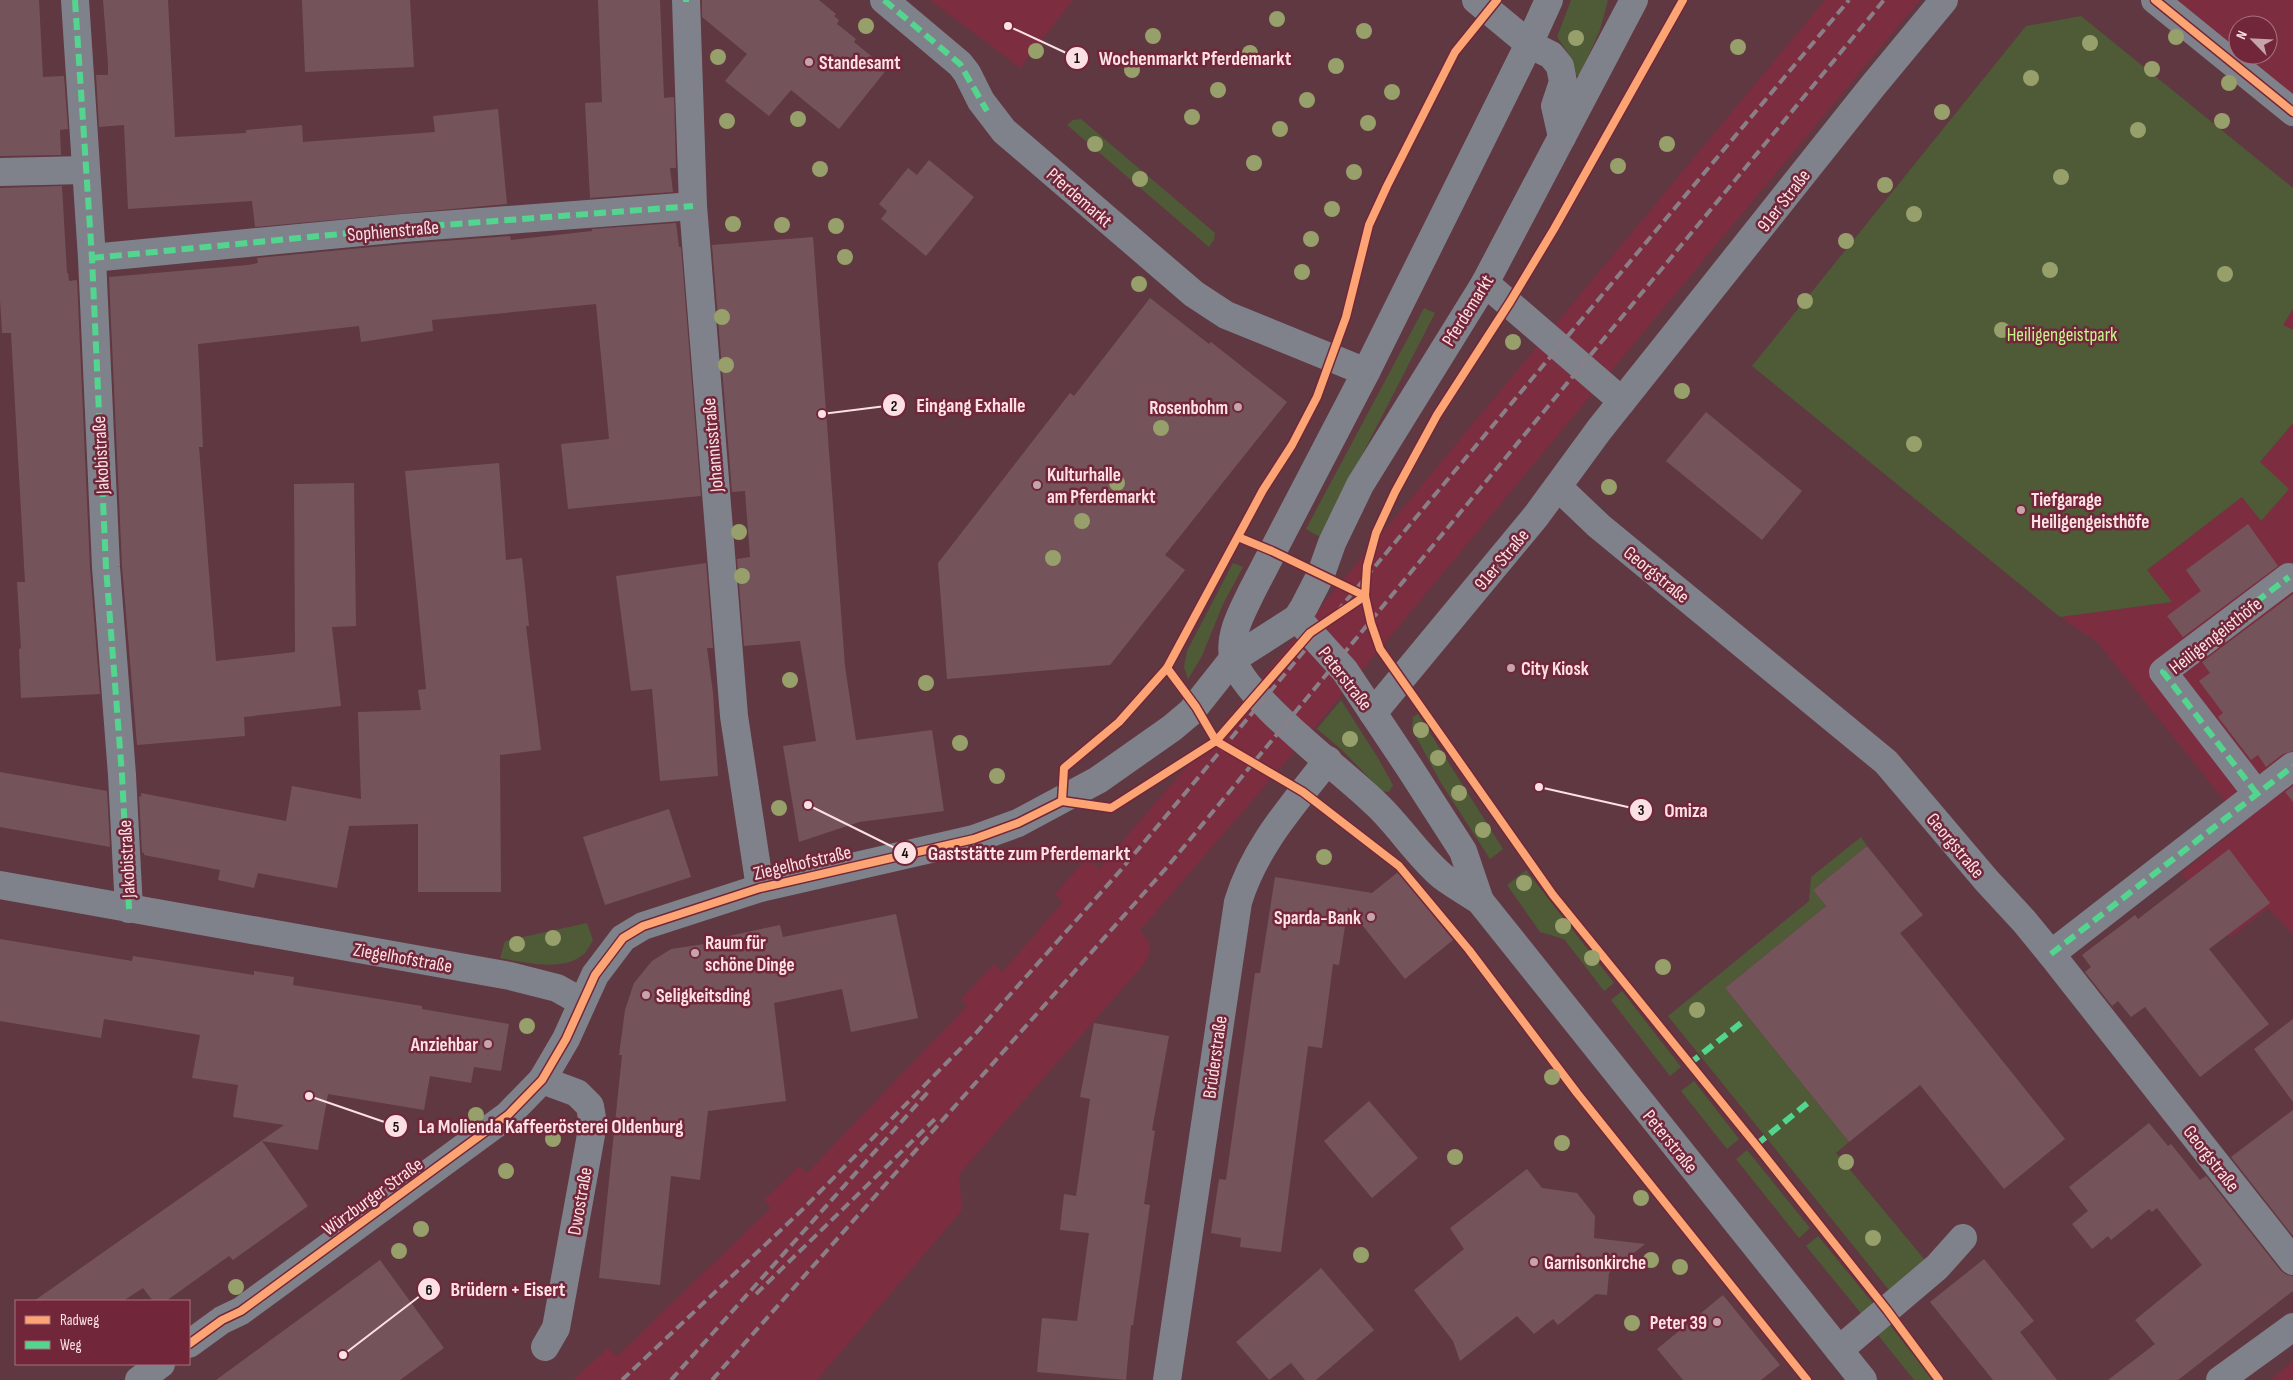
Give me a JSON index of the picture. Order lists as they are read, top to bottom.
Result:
{
  "streets": {
    "street": [
      "Pferdemarkt",
      "91er Straße",
      "Sophienstraße",
      "Johannisstraße",
      "Jakobistraße",
      "Georgstraße",
      "Heiligengeisthöfe",
      "Peterstraße",
      "Ziegelhofstraße",
      "Brüderstraße",
      "Würzburger Straße",
      "Dwostraße"
    ]
  },
  "crossings": [
    ["Pferdemarkt", "Peterstraße"],
    ["91er Straße", "Georgstraße"],
    ["91er Straße", "Peterstraße"],
    ["Sophienstraße", "Johannisstraße"],
    ["Sophienstraße", "Jakobistraße"],
    ["Johannisstraße", "Ziegelhofstraße"],
    ["Jakobistraße", "Ziegelhofstraße"],
    ["Peterstraße", "Ziegelhofstraße"],
    ["Peterstraße", "Brüderstraße"],
    ["Ziegelhofstraße", "Würzburger Straße"],
    ["Würzburger Straße", "Dwostraße"]
  ],
  "parks": ["Heiligengeistpark"],
  "places": [
    "Wochenmarkt Pferdemarkt",
    "Standesamt",
    "Rosenbohm",
    "Eingang Exhalle",
    "Kulturhalle am Pferdemarkt",
    "Tiefgarage Heiligengeisthöfe",
    "City Kiosk",
    "Omiza",
    "Gaststätte zum Pferdemarkt",
    "Sparda-Bank",
    "Raum für schöne Dinge",
    "Seligkeitsding",
    "Anziehbar",
    "La Molienda Kaffeerösterei Oldenburg",
    "Garnisonkirche",
    "Peter 39",
    "Brüdern + Eisert"
  ],
  "legend": ["Radweg", "Weg"],
  "north": "top left"
}
